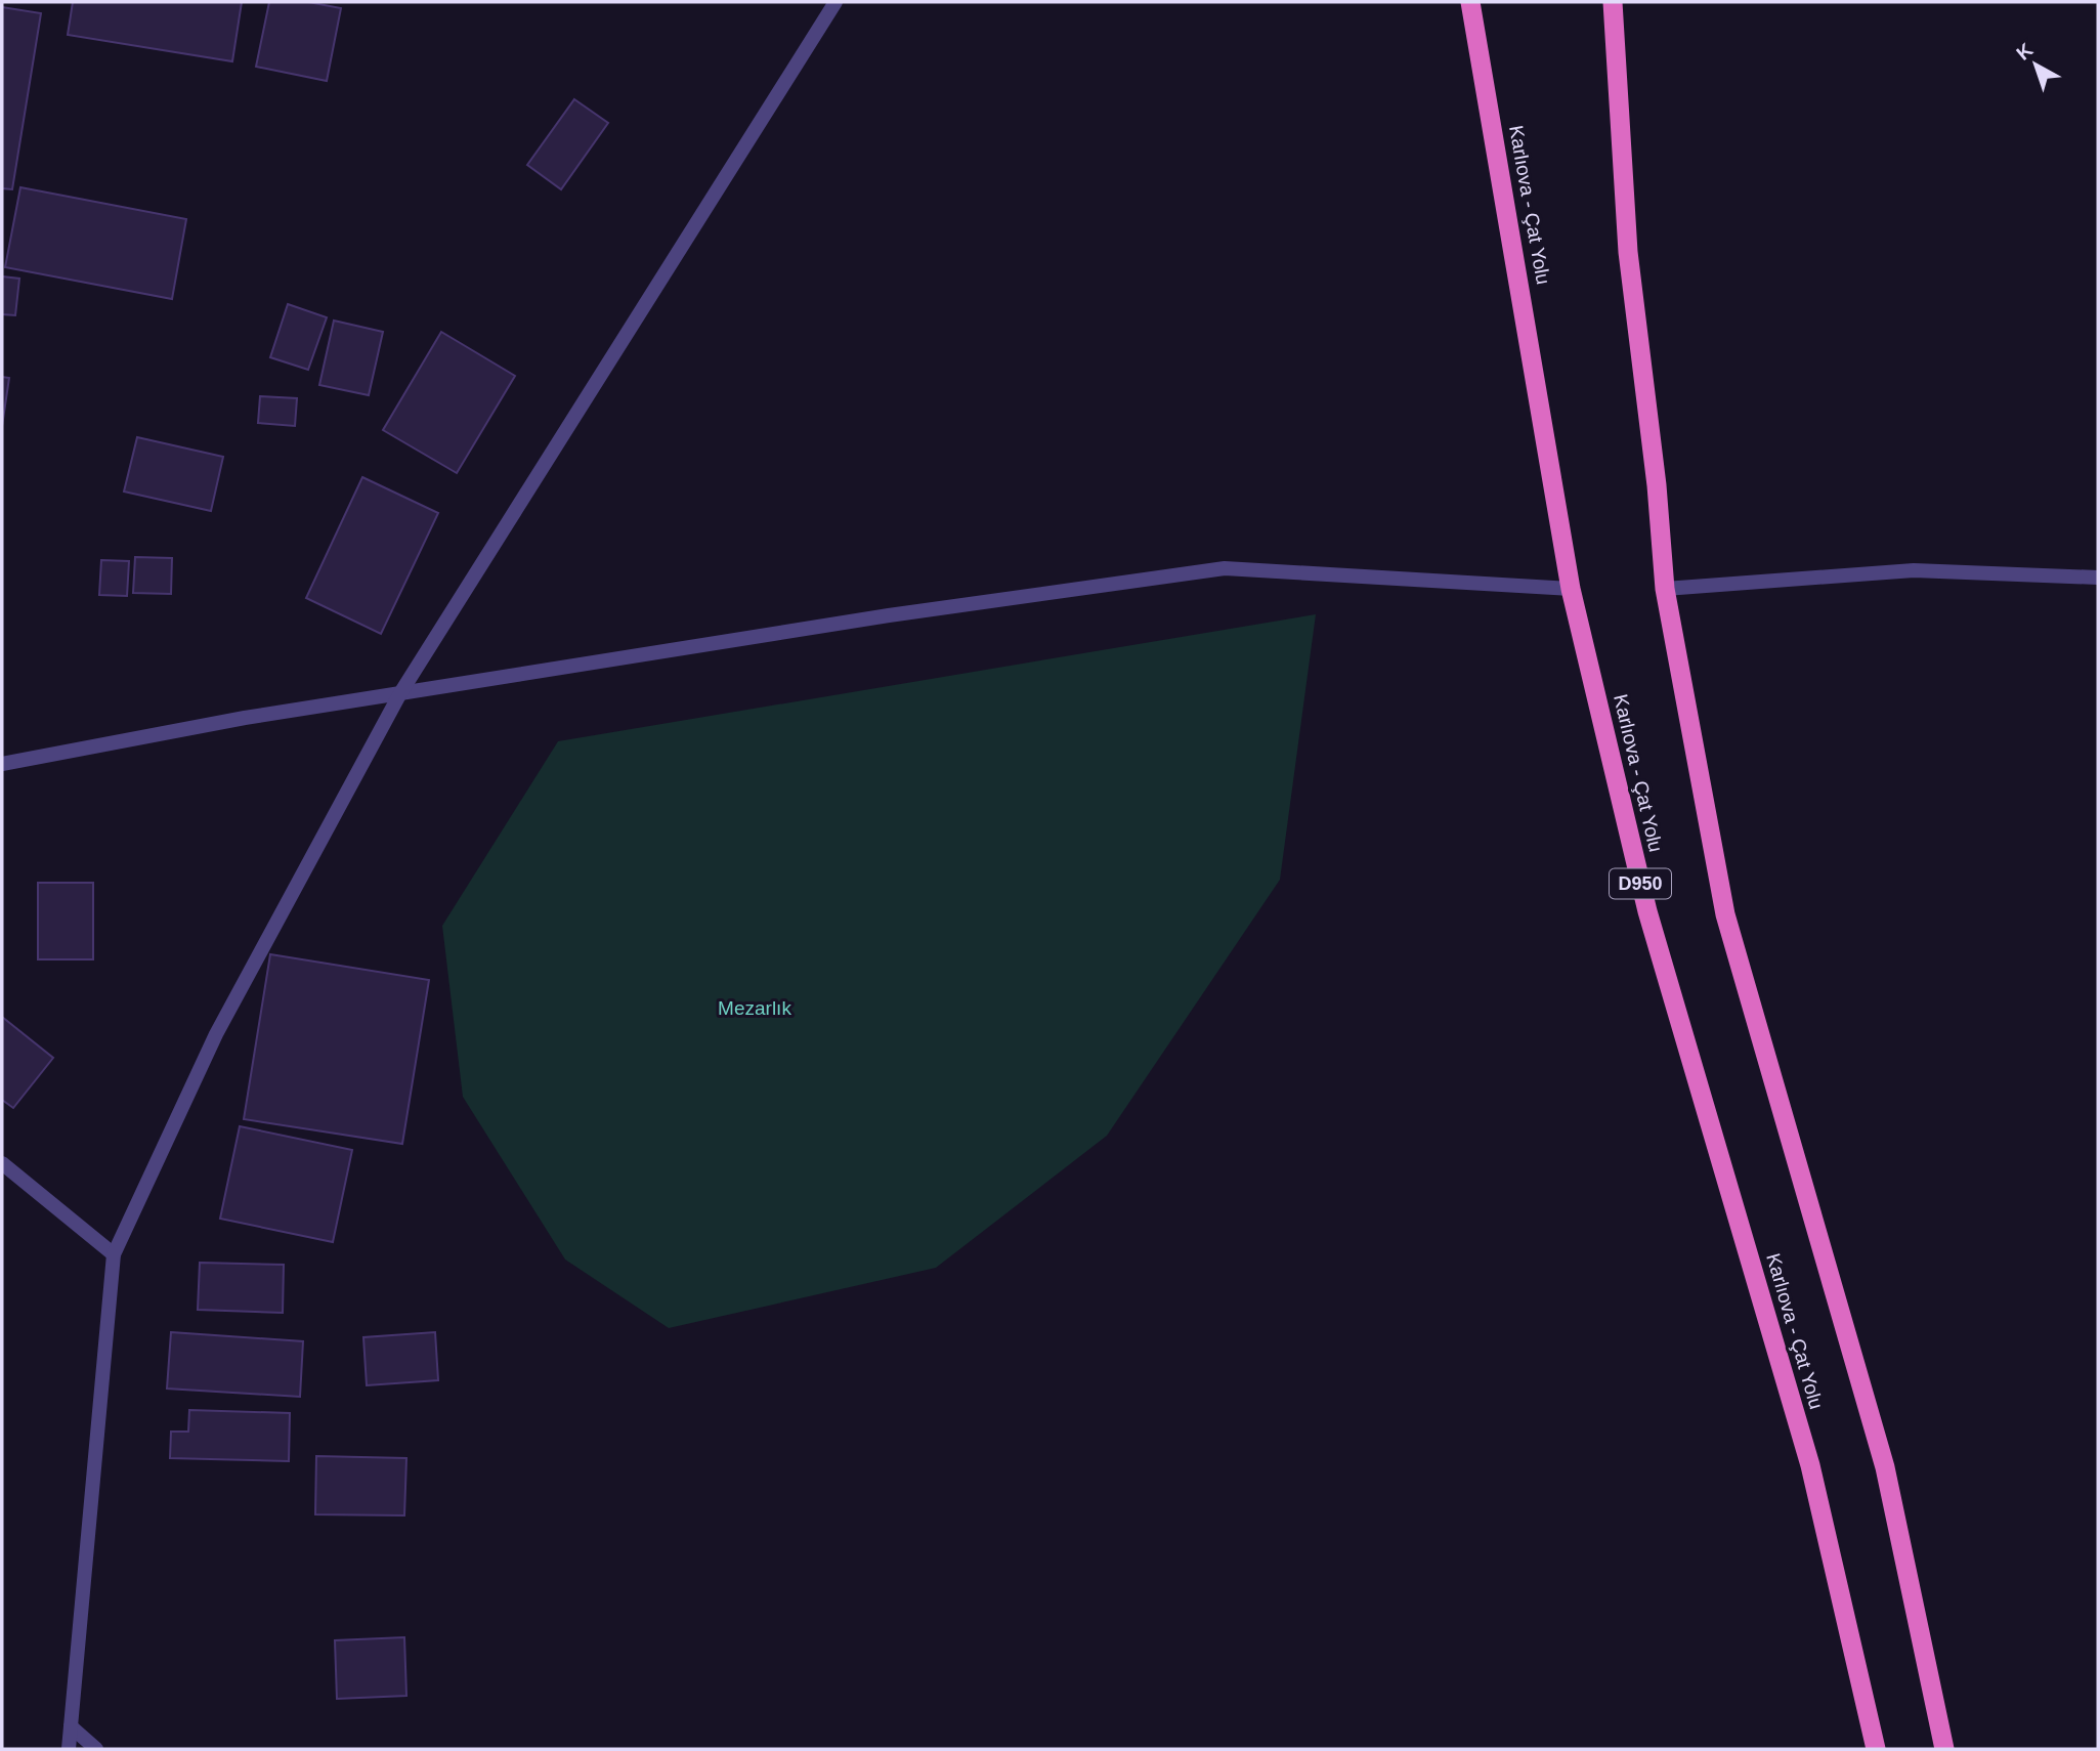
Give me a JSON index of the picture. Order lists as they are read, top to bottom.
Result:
{
  "streets": {
    "highway": ["Karlıova - Çat Yolu", "D950"]
  },
  "parks": ["Mezarlık"],
  "north": "top left"
}
